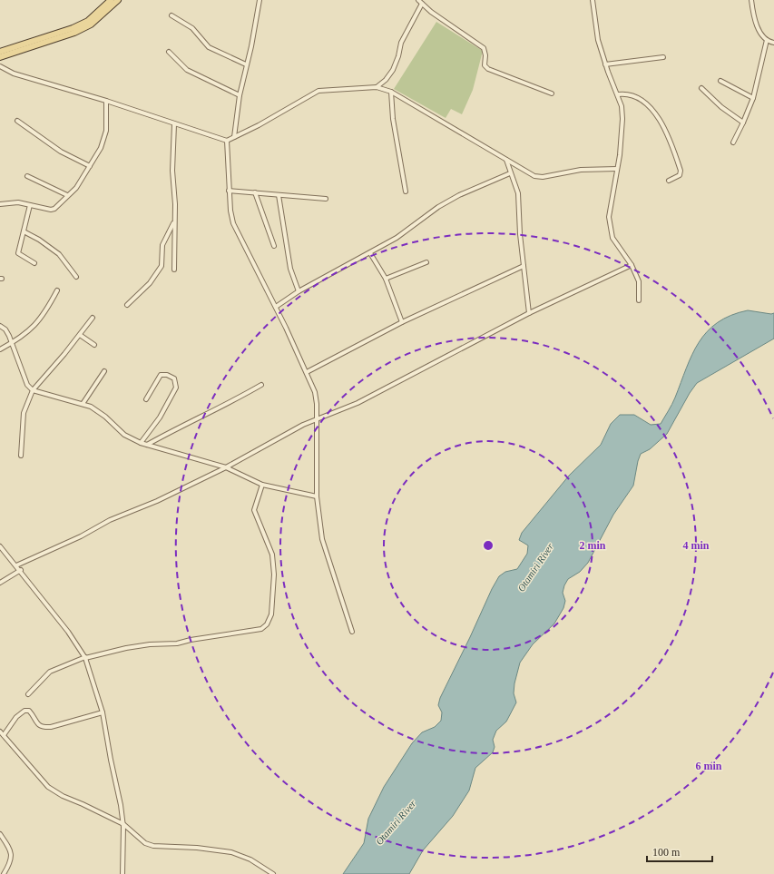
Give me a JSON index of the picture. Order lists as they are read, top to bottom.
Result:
{
  "water": ["Otamiri River"],
  "scale_bar": "100 m",
  "rings": ["2 min", "4 min", "6 min"]
}
